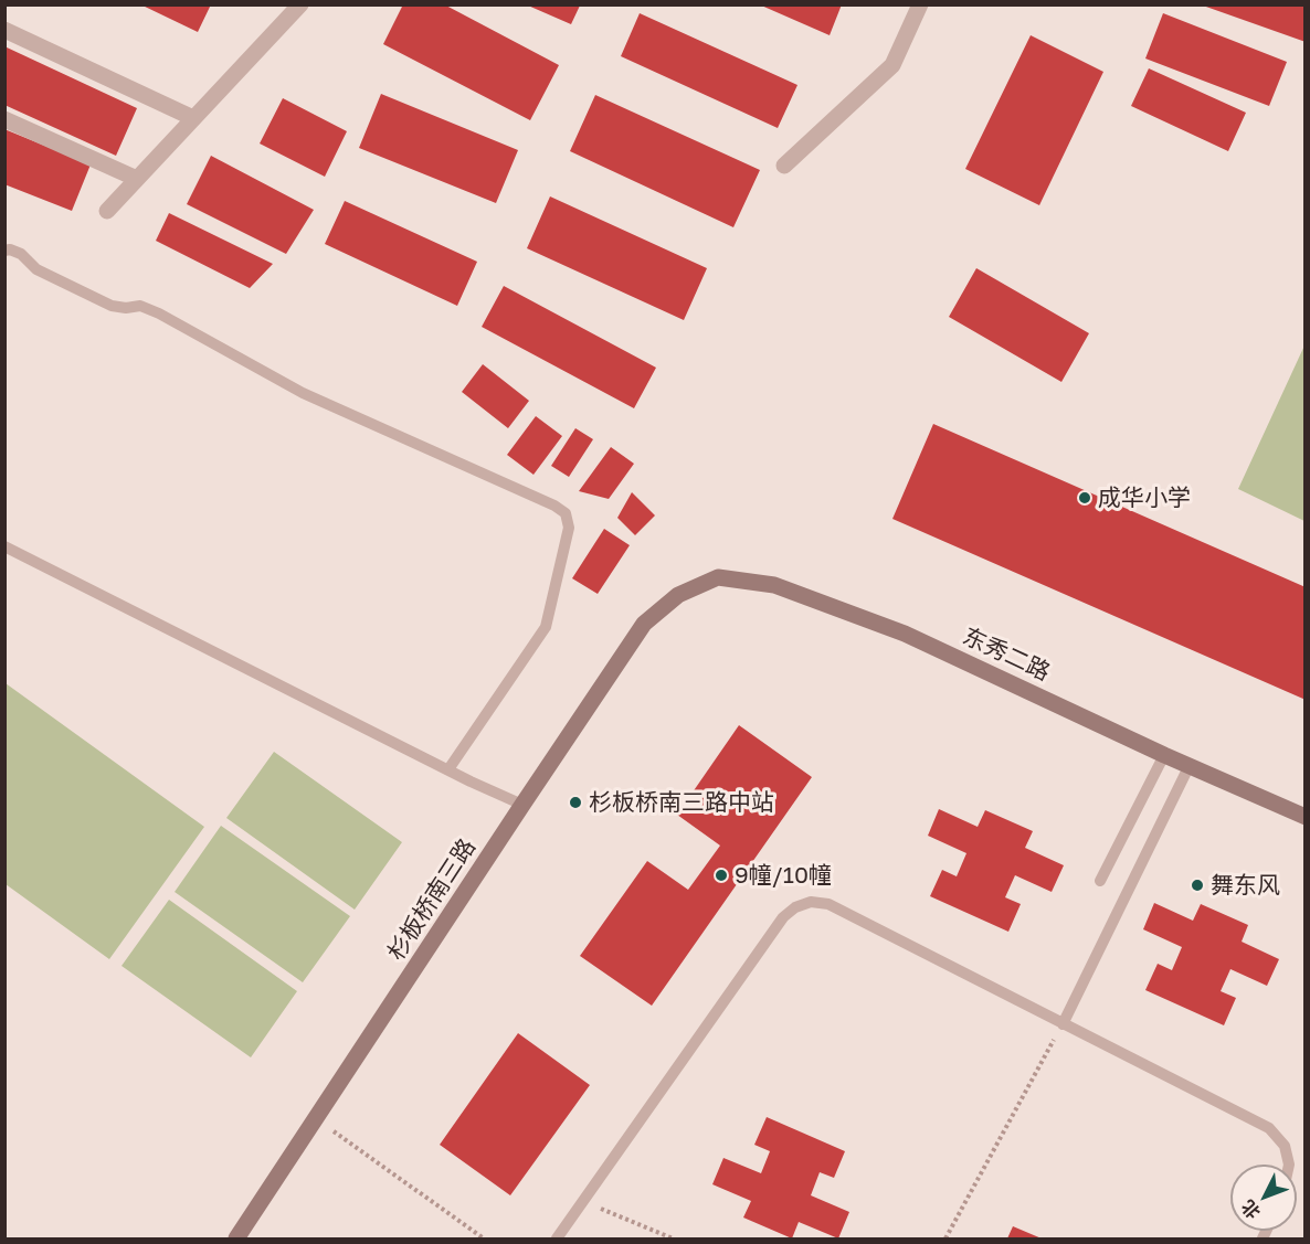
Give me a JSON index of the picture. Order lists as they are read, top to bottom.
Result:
{
  "streets": {
    "street": ["东秀二路", "杉板桥南三路"]
  },
  "crossings": [
    ["东秀二路", "杉板桥南三路"]
  ],
  "places": [
    "成华小学",
    "杉板桥南三路中站",
    "9幢/10幢",
    "舞东风"
  ],
  "north": "bottom left"
}
